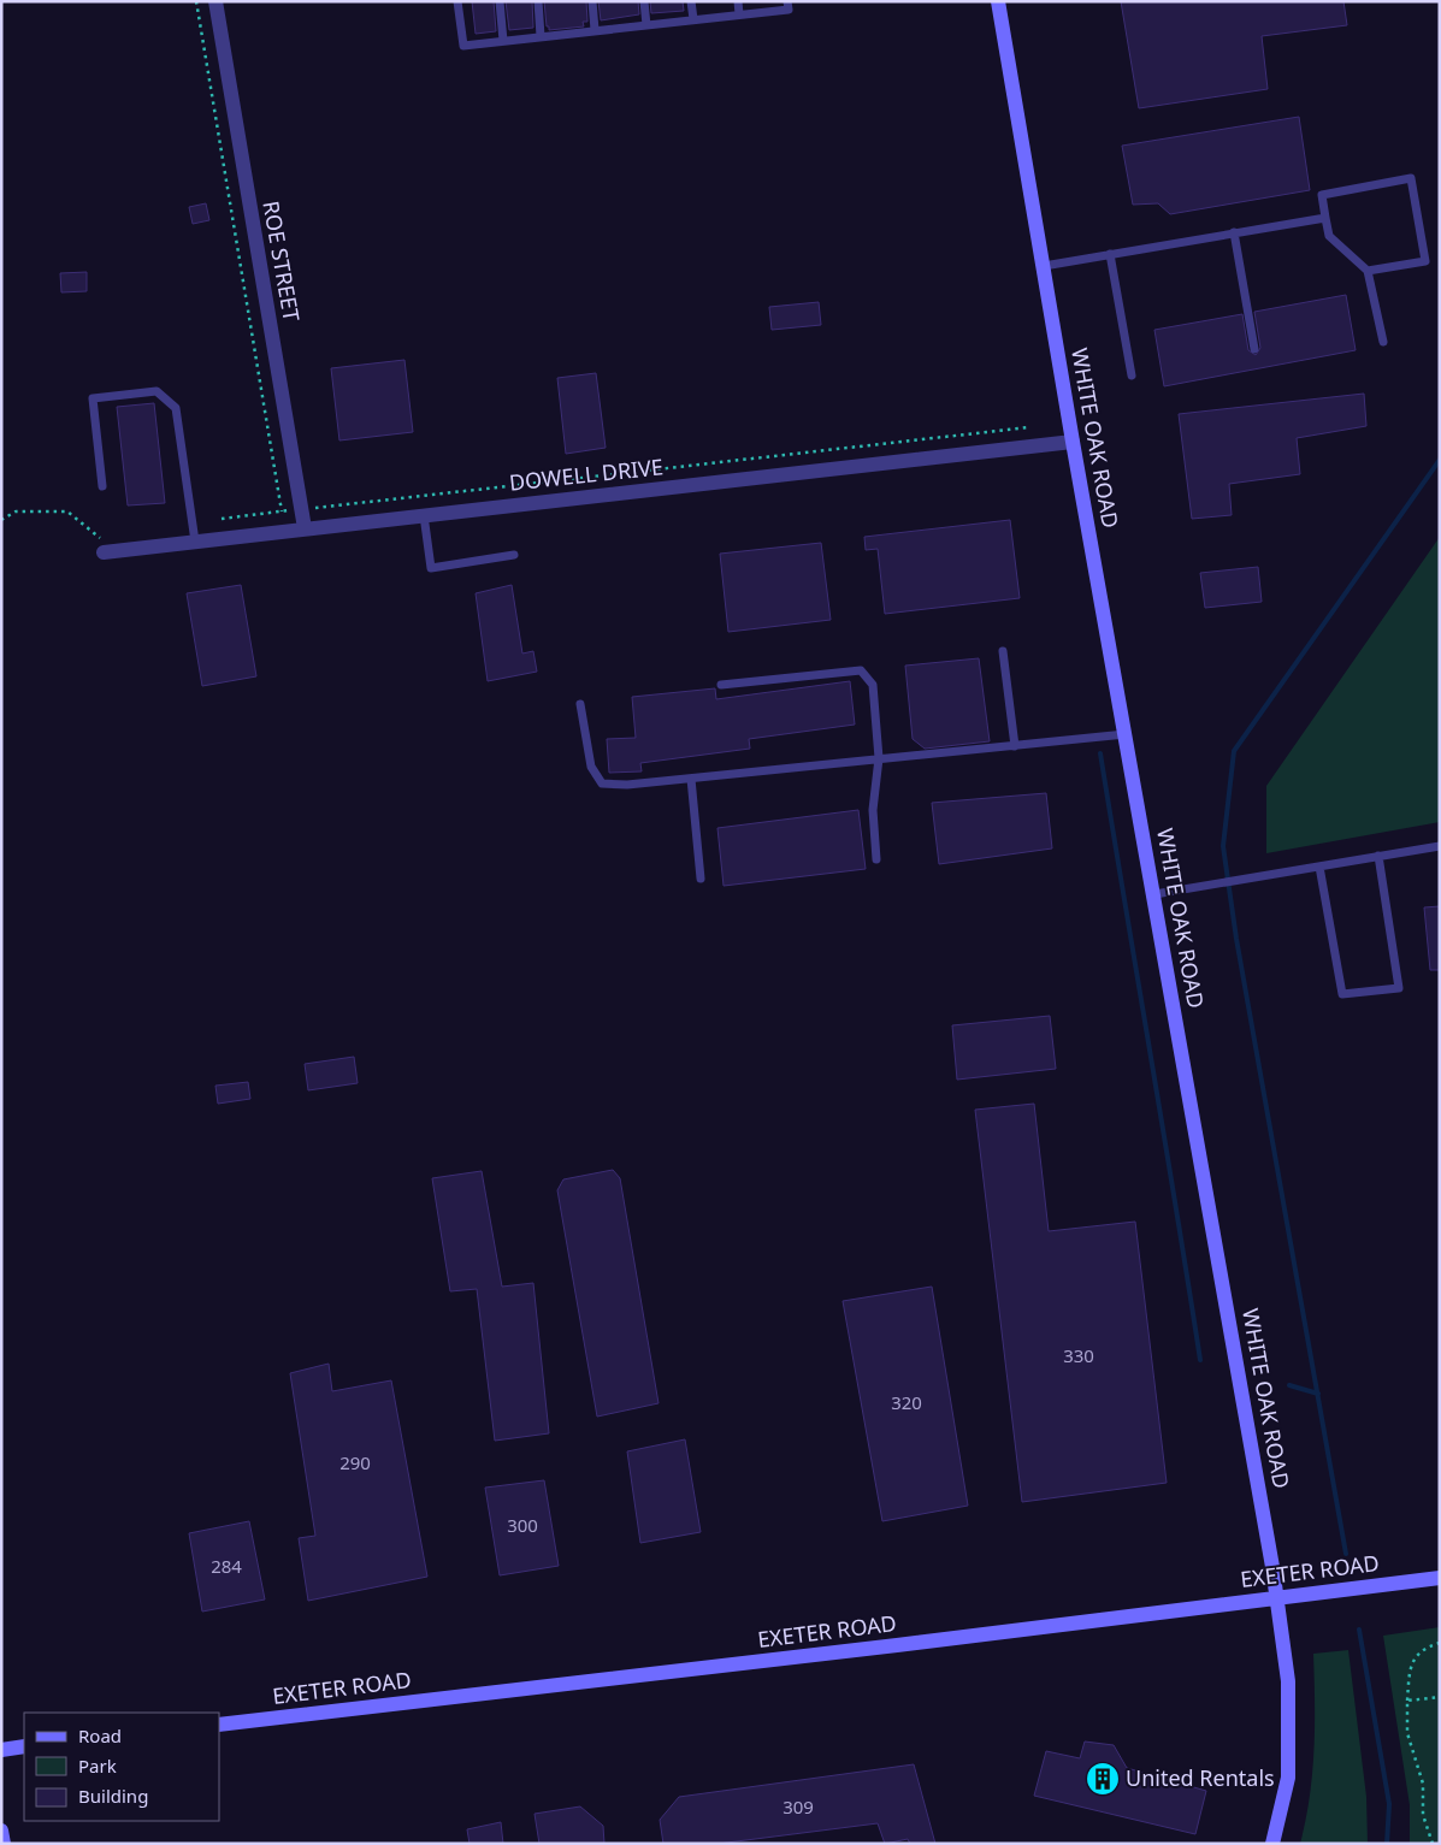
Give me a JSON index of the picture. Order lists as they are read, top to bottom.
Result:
{
  "streets": {
    "street": [
      "ROE STREET",
      "WHITE OAK ROAD",
      "DOWELL DRIVE",
      "EXETER ROAD"
    ]
  },
  "crossings": [
    ["ROE STREET", "DOWELL DRIVE"],
    ["WHITE OAK ROAD", "DOWELL DRIVE"],
    ["WHITE OAK ROAD", "EXETER ROAD"]
  ],
  "places": {
    "building": ["United Rentals"]
  },
  "house_numbers": [
    "330",
    "320",
    "290",
    "300",
    "284",
    "309"
  ],
  "legend": ["Road", "Park", "Building"]
}
